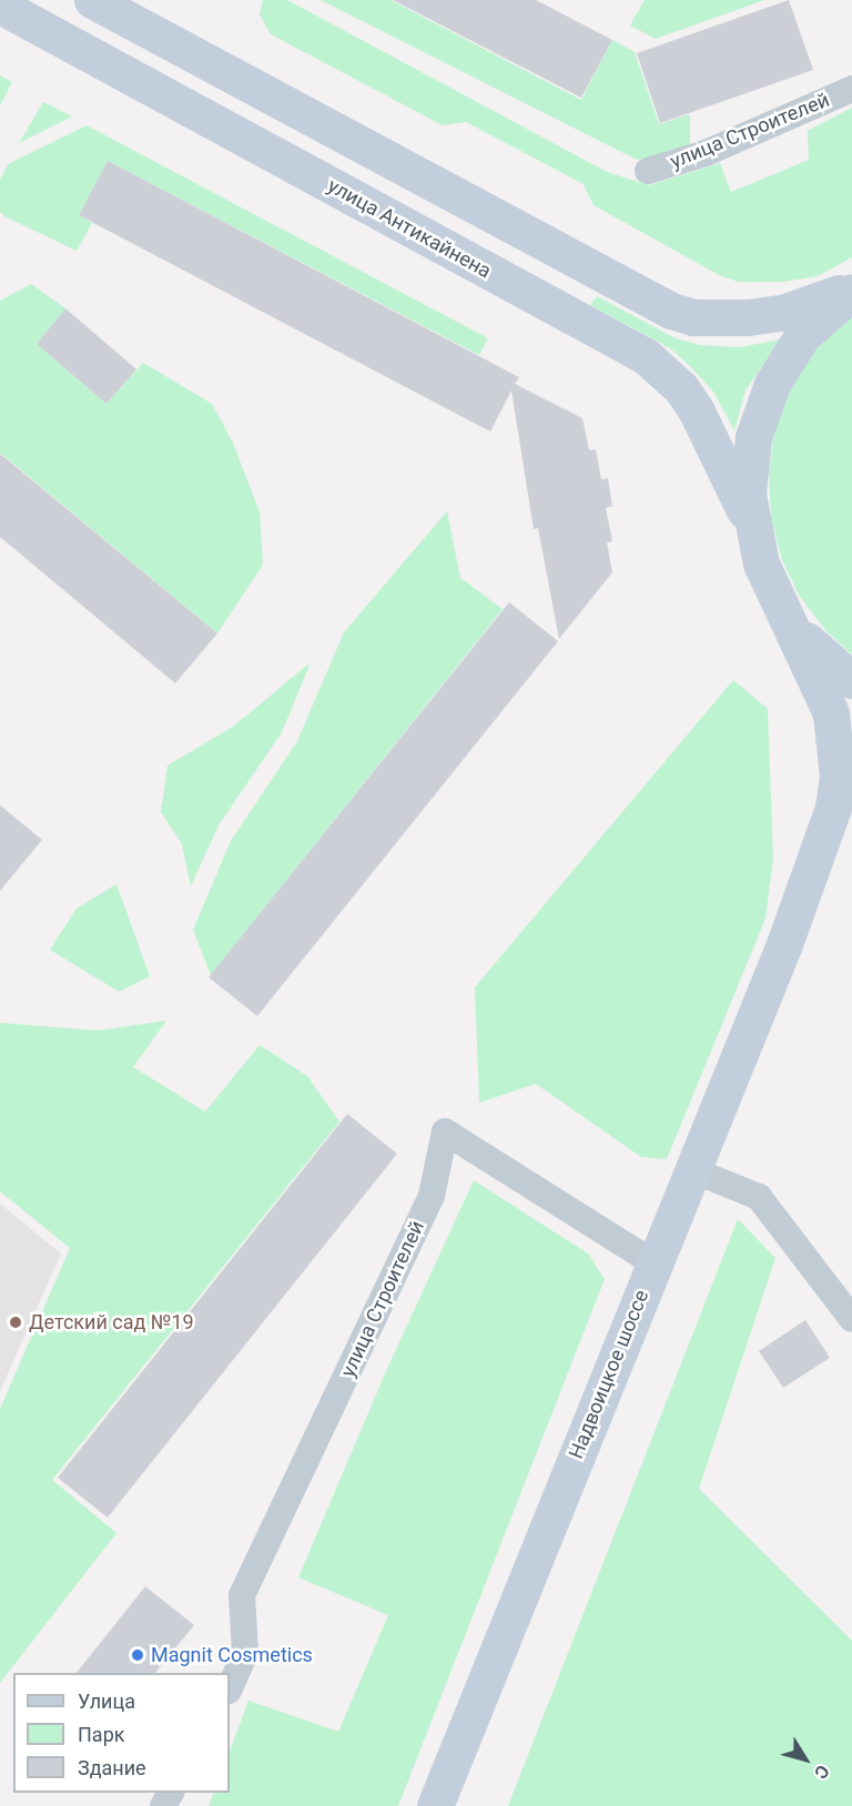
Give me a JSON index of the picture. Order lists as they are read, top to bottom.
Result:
{
  "streets": {
    "main road": ["улица Антикайнена", "Надвоицкое шоссе"],
    "street": ["улица Строителей"]
  },
  "crossings": [
    ["улица Строителей", "Надвоицкое шоссе"]
  ],
  "places": ["Детский сад №19", "Magnit Cosmetics"],
  "legend": ["Улица", "Парк", "Здание"],
  "north": "bottom right"
}
